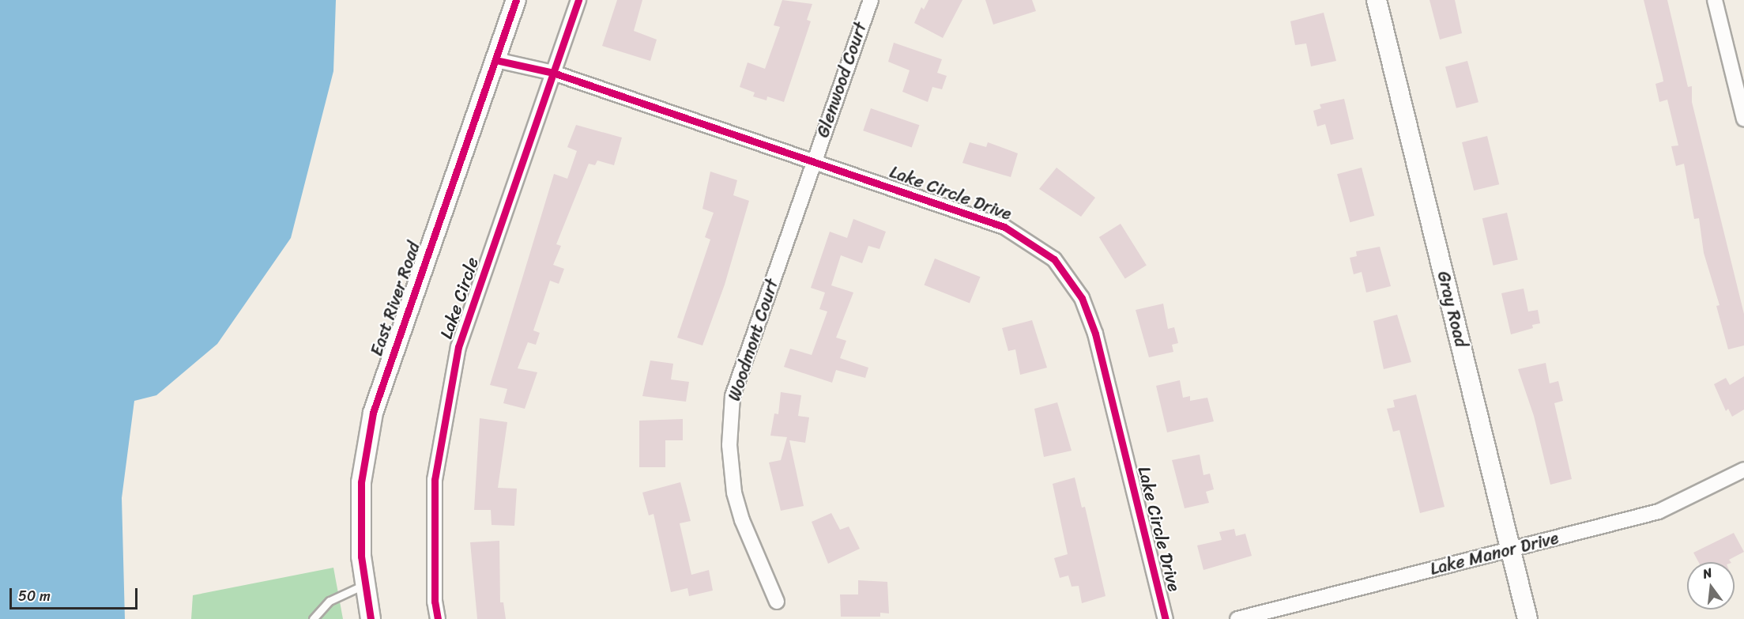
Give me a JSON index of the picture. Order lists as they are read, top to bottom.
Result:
{
  "streets": {
    "street": [
      "Glenwood Court",
      "Lake Circle Drive",
      "Lake Circle",
      "East River Road",
      "Gray Road",
      "Woodmont Court",
      "Lake Manor Drive"
    ]
  },
  "crossings": [
    ["Glenwood Court", "Lake Circle Drive"],
    ["Glenwood Court", "Woodmont Court"],
    ["Lake Circle Drive", "Lake Circle"],
    ["Lake Circle Drive", "East River Road"],
    ["Lake Circle Drive", "Woodmont Court"],
    ["Gray Road", "Lake Manor Drive"]
  ],
  "scale_bar": "50 m",
  "north": "top"
}
